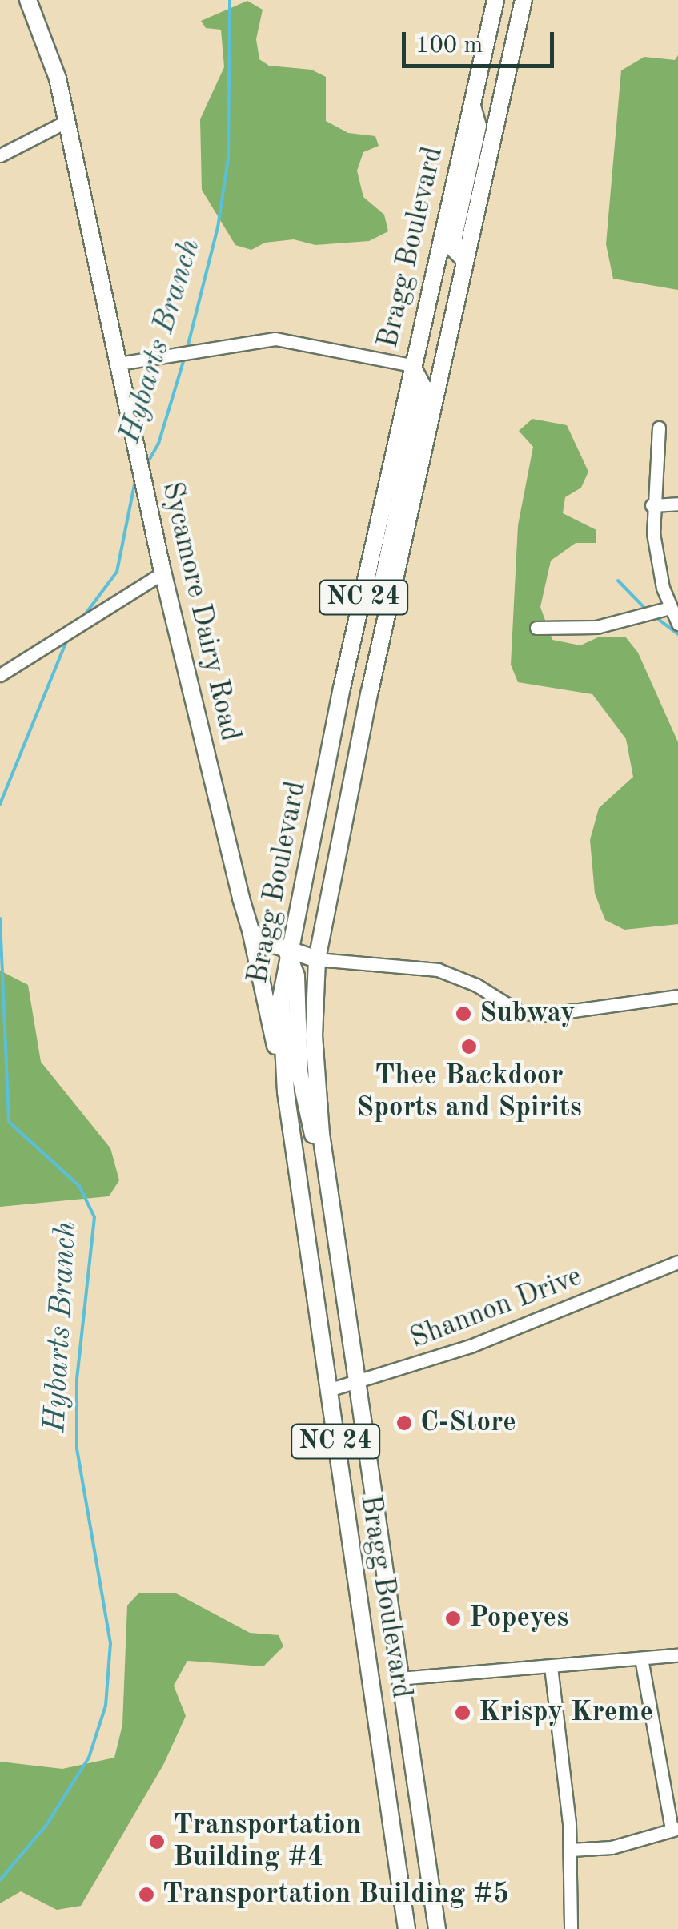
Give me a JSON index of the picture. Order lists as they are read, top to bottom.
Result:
{
  "streets": {
    "main road": ["Bragg Boulevard", "NC 24", "Sycamore Dairy Road"],
    "street": ["Shannon Drive"]
  },
  "crossings": [
    ["Bragg Boulevard", "Sycamore Dairy Road"],
    ["Bragg Boulevard", "Shannon Drive"]
  ],
  "water": ["Hybarts Branch"],
  "places": [
    "Subway",
    "Thee Backdoor Sports and Spirits",
    "C-Store",
    "Popeyes",
    "Krispy Kreme",
    "Transportation Building #4",
    "Transportation Building #5"
  ],
  "scale_bar": "100 m"
}
